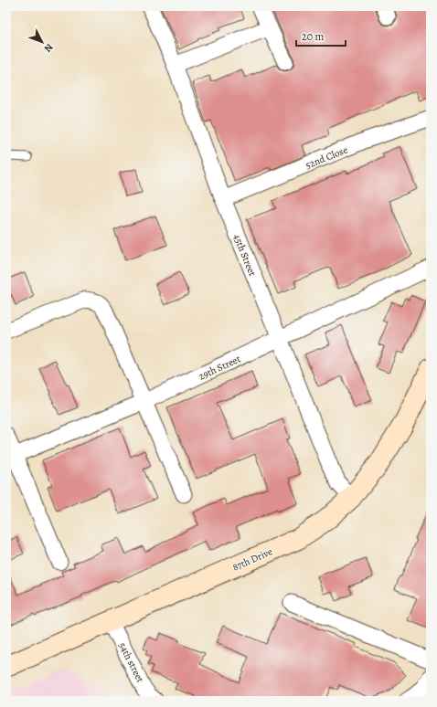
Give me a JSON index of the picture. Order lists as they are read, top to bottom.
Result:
{
  "streets": {
    "street": [
      "52nd Close",
      "45th Street",
      "29th Street",
      "87th Drive",
      "54th street"
    ]
  },
  "crossings": [
    ["52nd Close", "45th Street"],
    ["45th Street", "29th Street"],
    ["45th Street", "87th Drive"],
    ["87th Drive", "54th street"]
  ],
  "scale_bar": "20 m",
  "north": "bottom right"
}
